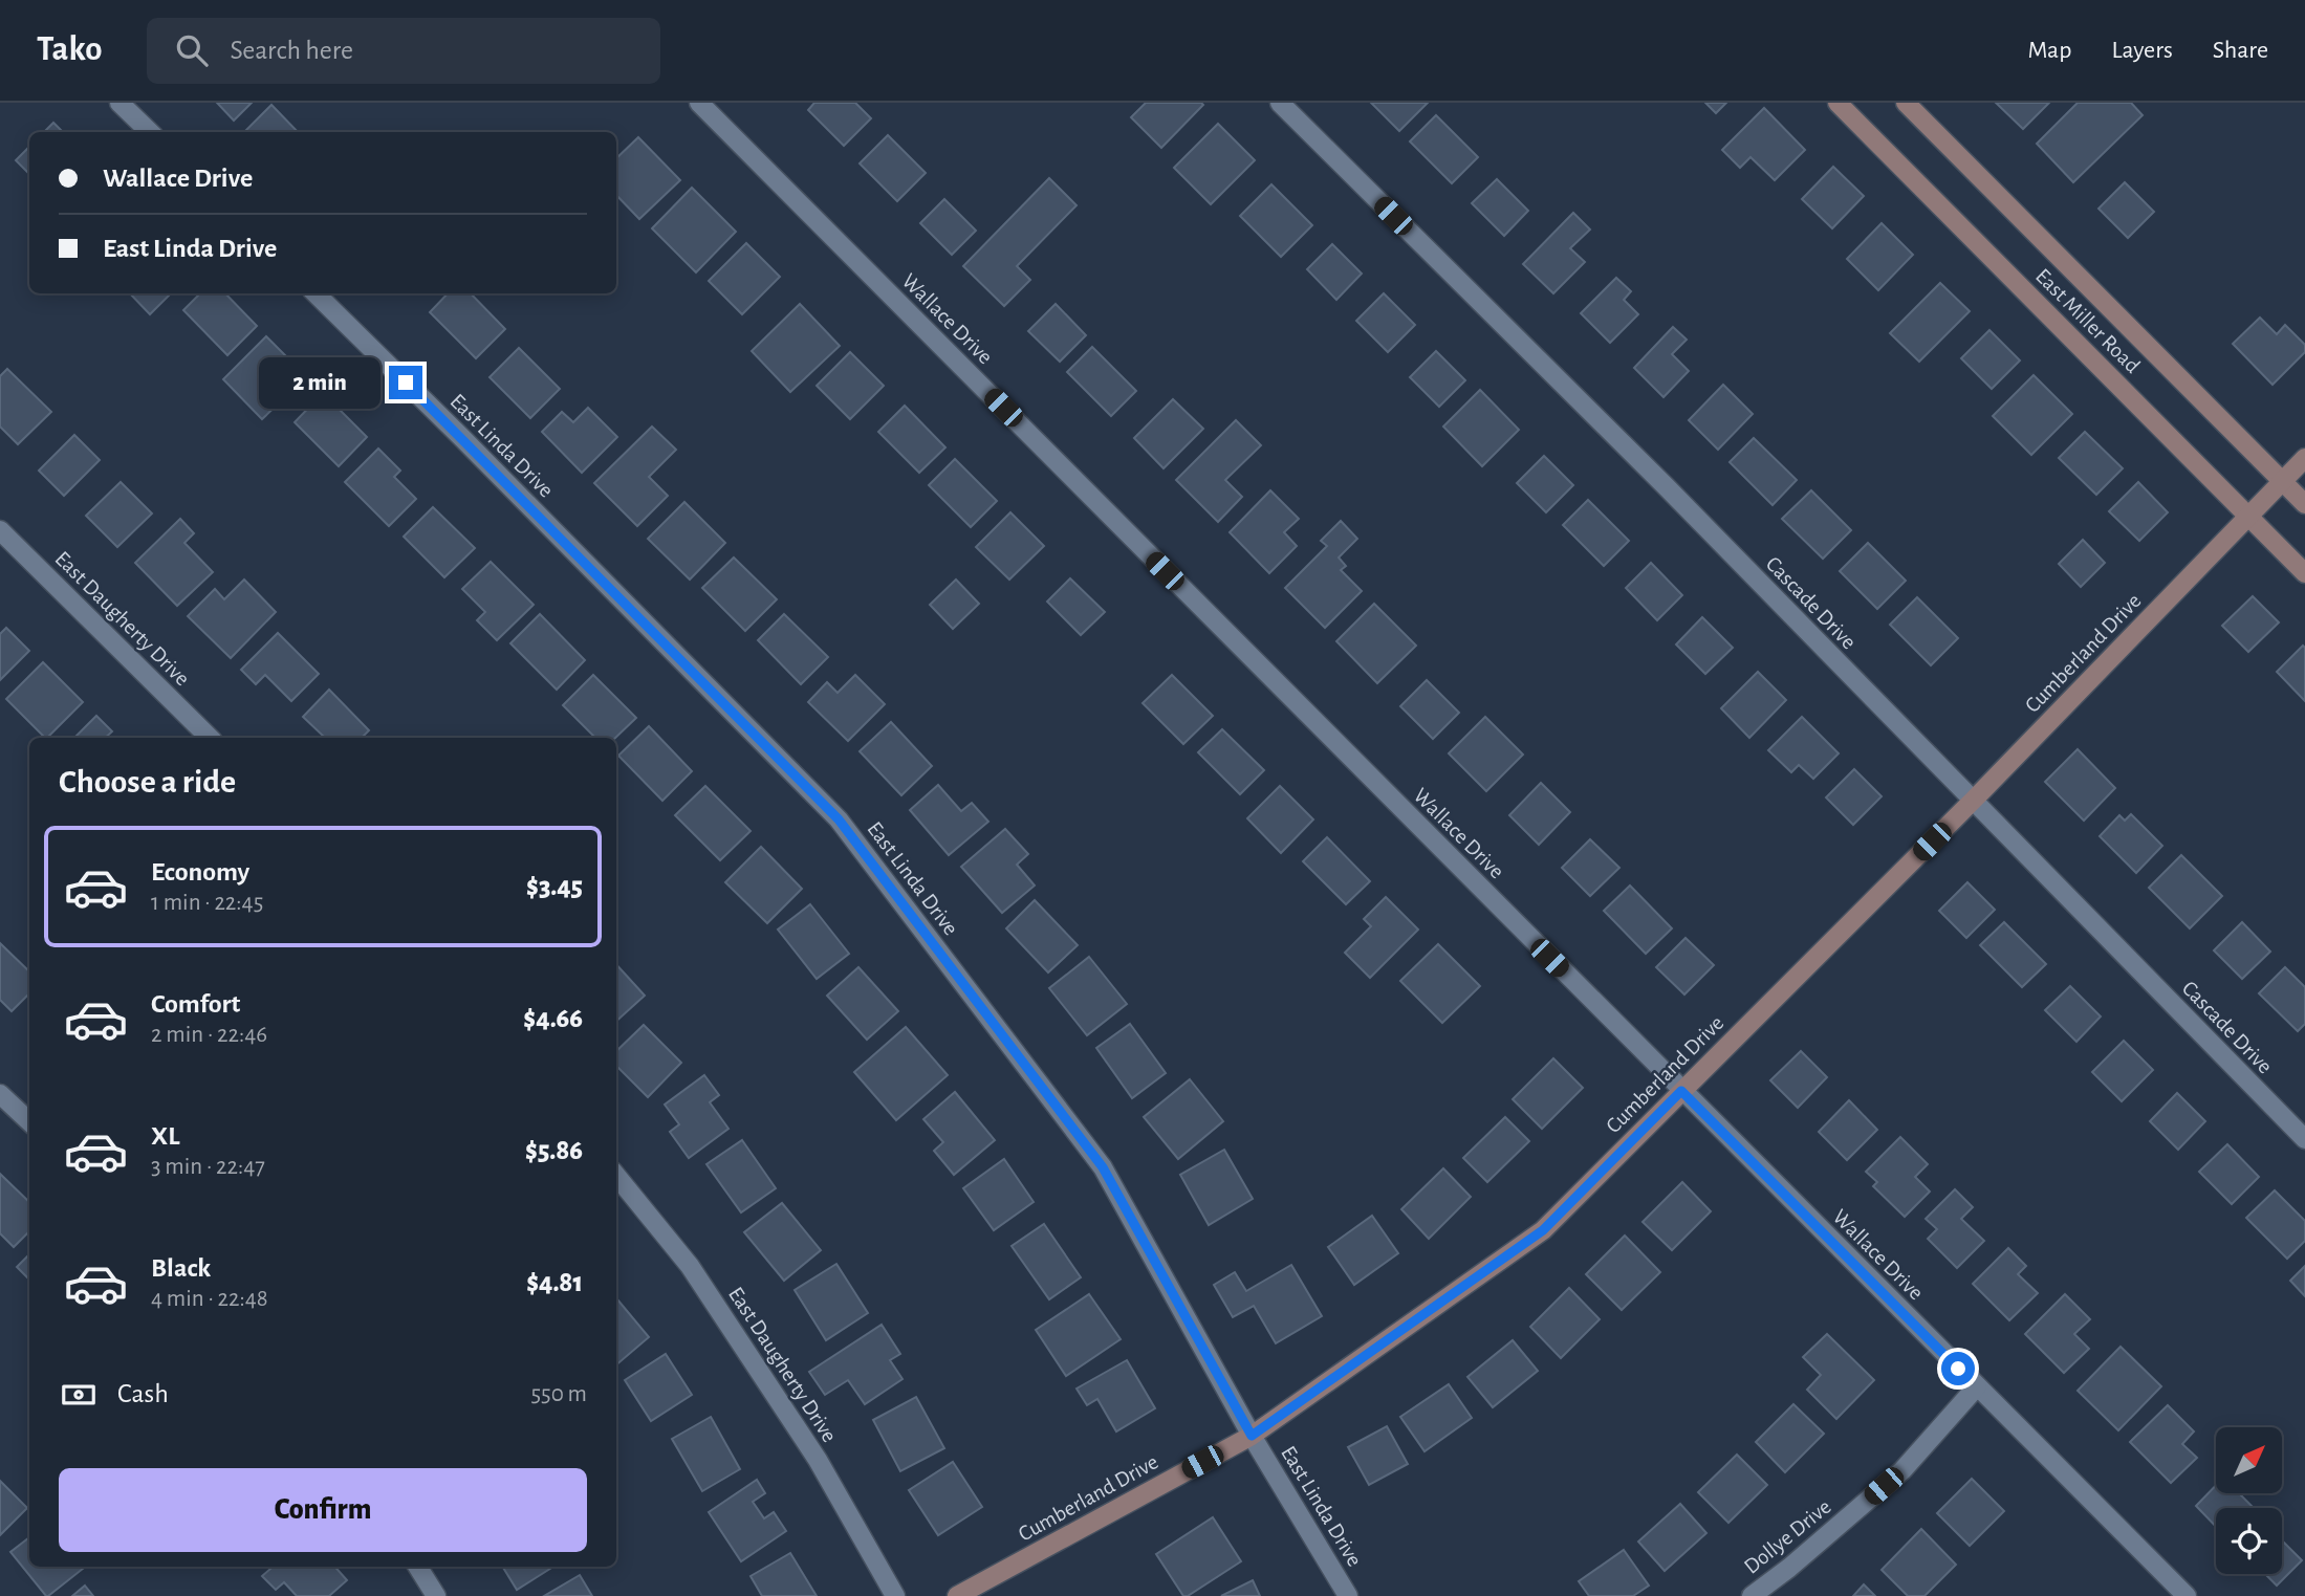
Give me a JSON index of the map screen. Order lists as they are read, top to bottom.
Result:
{
  "streets": {
    "street": [
      "Wallace Drive",
      "East Miller Road",
      "East Linda Drive",
      "Cascade Drive",
      "East Daugherty Drive",
      "Cumberland Drive",
      "Dollye Drive"
    ]
  },
  "crossings": [
    ["Wallace Drive", "Cumberland Drive"],
    ["Wallace Drive", "Dollye Drive"],
    ["East Miller Road", "Cumberland Drive"],
    ["East Linda Drive", "Cumberland Drive"],
    ["Cascade Drive", "Cumberland Drive"]
  ],
  "north": "top right",
  "page": {
    "header": "Tako",
    "search": "Search here",
    "nav": ["Map", "Layers", "Share"],
    "banner": ["Wallace Drive", "East Linda Drive"],
    "bubble": "2 min",
    "heading": "Choose a ride",
    "list": [
      {
        "name": "Economy",
        "note": "1 min · 22:45",
        "value": "$3.45"
      },
      {
        "name": "Comfort",
        "note": "2 min · 22:46",
        "value": "$4.66"
      },
      {
        "name": "XL",
        "note": "3 min · 22:47",
        "value": "$5.86"
      },
      {
        "name": "Black",
        "note": "4 min · 22:48",
        "value": "$4.81"
      }
    ],
    "pay": ["Cash", "550 m"],
    "buttons": "Confirm"
  }
}
